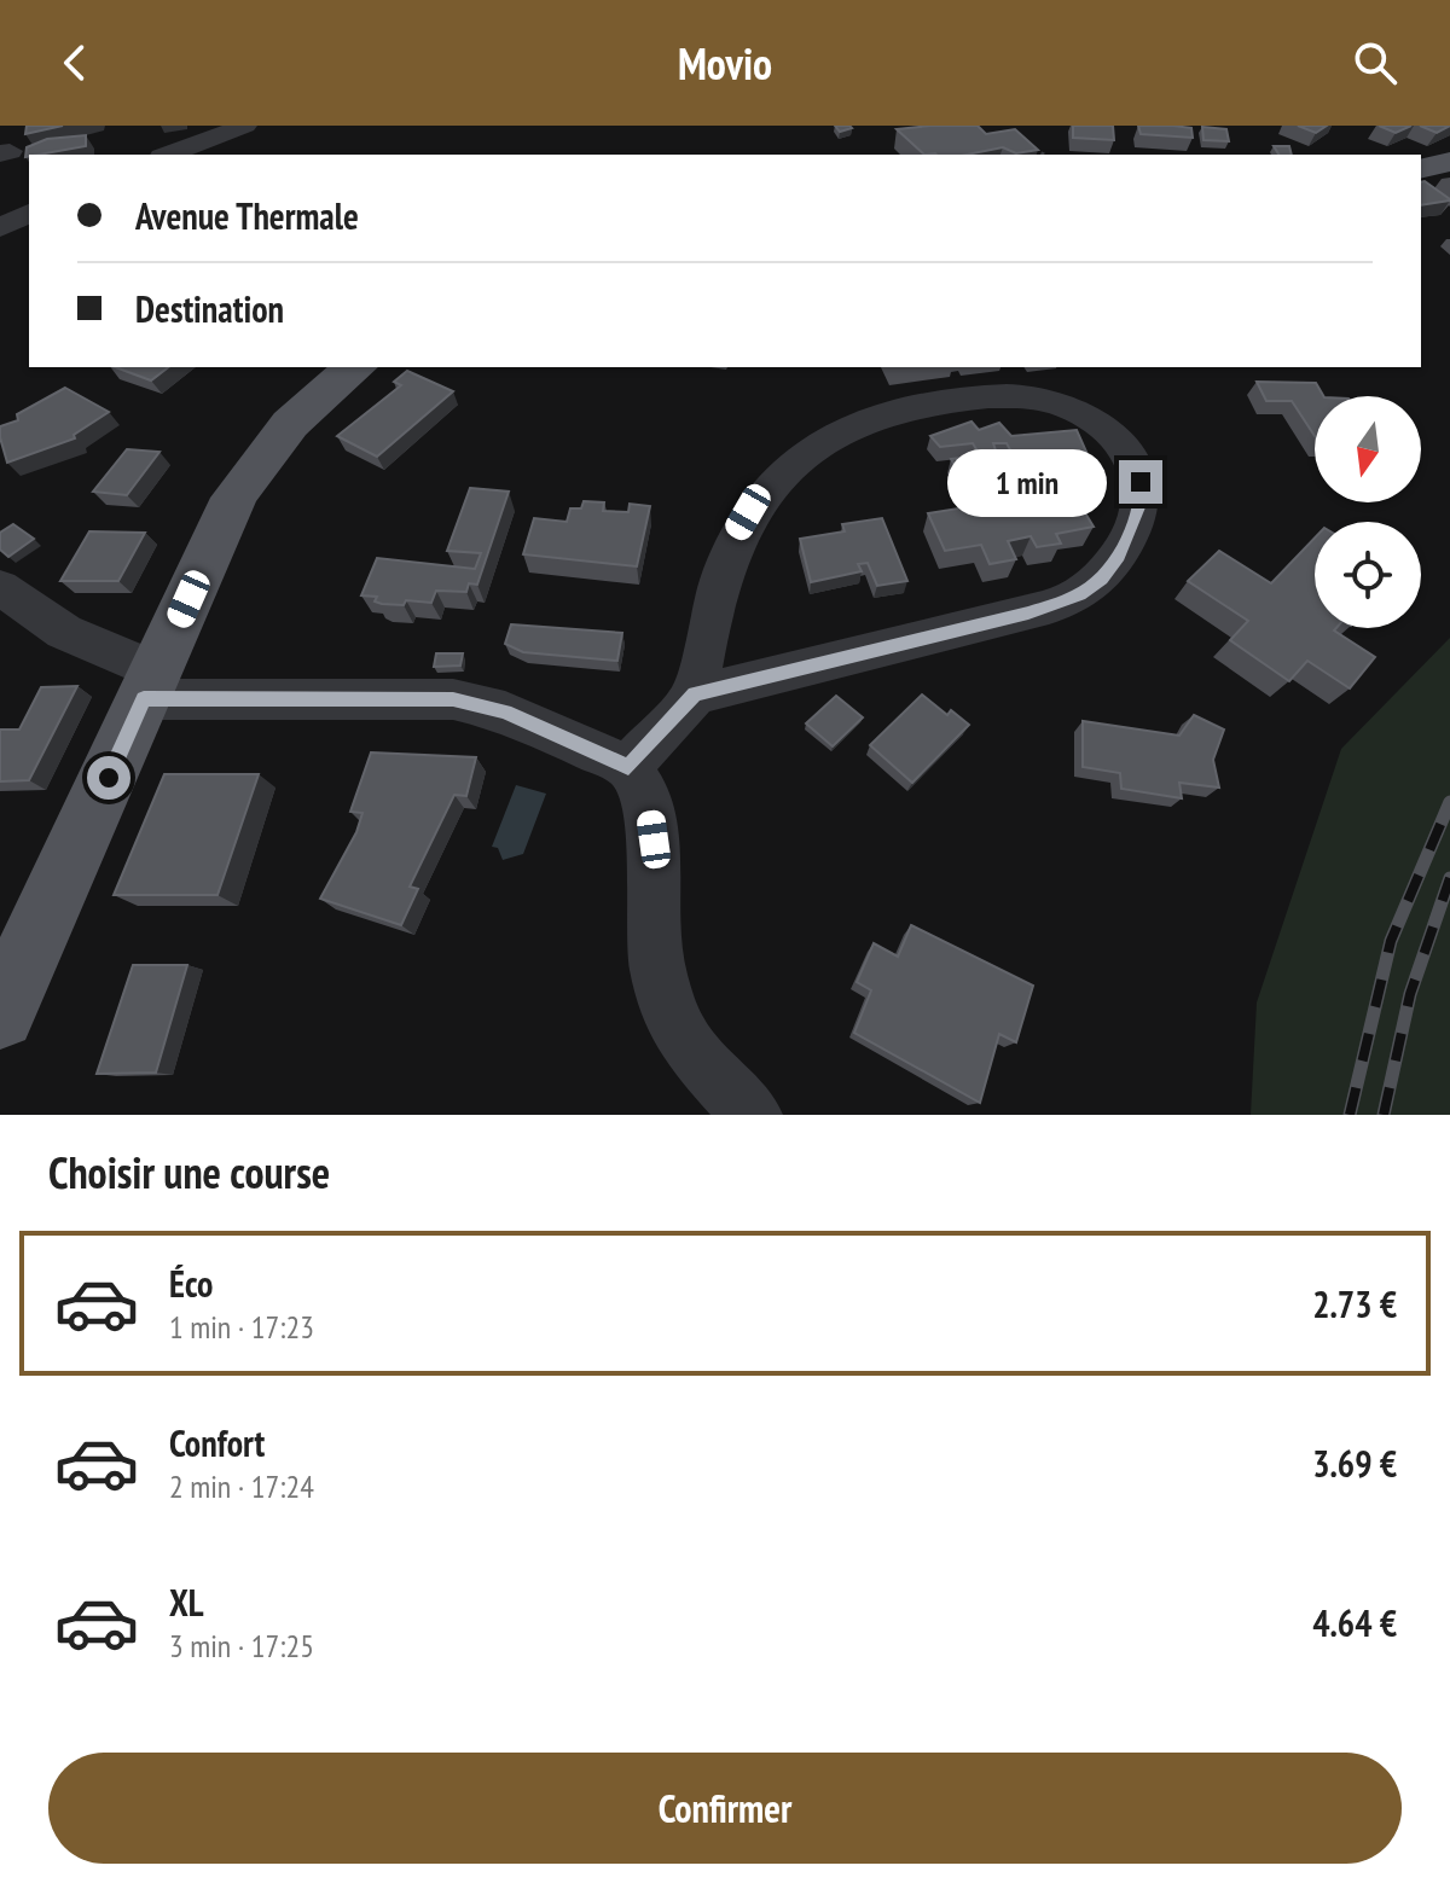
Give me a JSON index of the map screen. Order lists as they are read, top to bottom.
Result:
{
  "north": "bottom",
  "page": {
    "header": "Movio",
    "banner": ["Avenue Thermale", "Destination"],
    "bubble": "1 min",
    "heading": "Choisir une course",
    "list": [
      {
        "name": "Éco",
        "note": "1 min · 17:23",
        "value": "2.73 €"
      },
      {
        "name": "Confort",
        "note": "2 min · 17:24",
        "value": "3.69 €"
      },
      {
        "name": "XL",
        "note": "3 min · 17:25",
        "value": "4.64 €"
      }
    ],
    "buttons": "Confirmer"
  }
}
